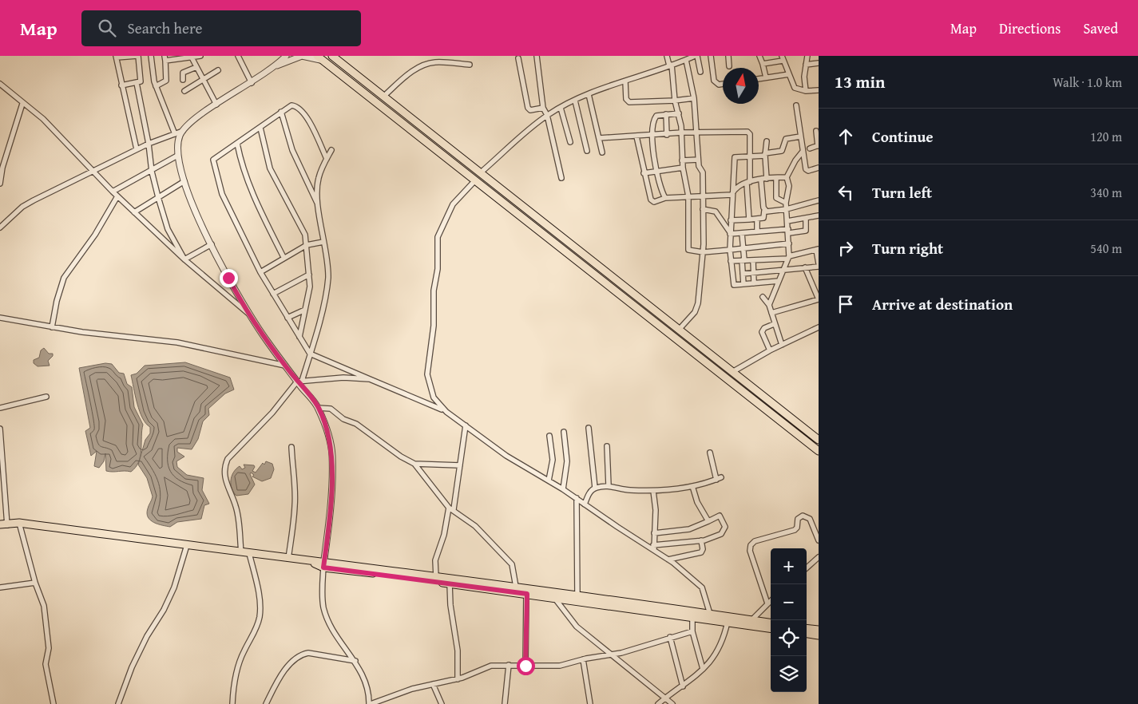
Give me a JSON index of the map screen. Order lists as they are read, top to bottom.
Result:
{
  "north": "top",
  "page": {
    "header": "Map",
    "search": "Search here",
    "nav": ["Map", "Directions", "Saved"],
    "heading": ["13 min", "Walk · 1.0 km"],
    "list": [
      ["Continue", "120 m"],
      ["Turn left", "340 m"],
      ["Turn right", "540 m"],
      "Arrive at destination"
    ],
    "map_buttons": ["+", "−"]
  }
}
